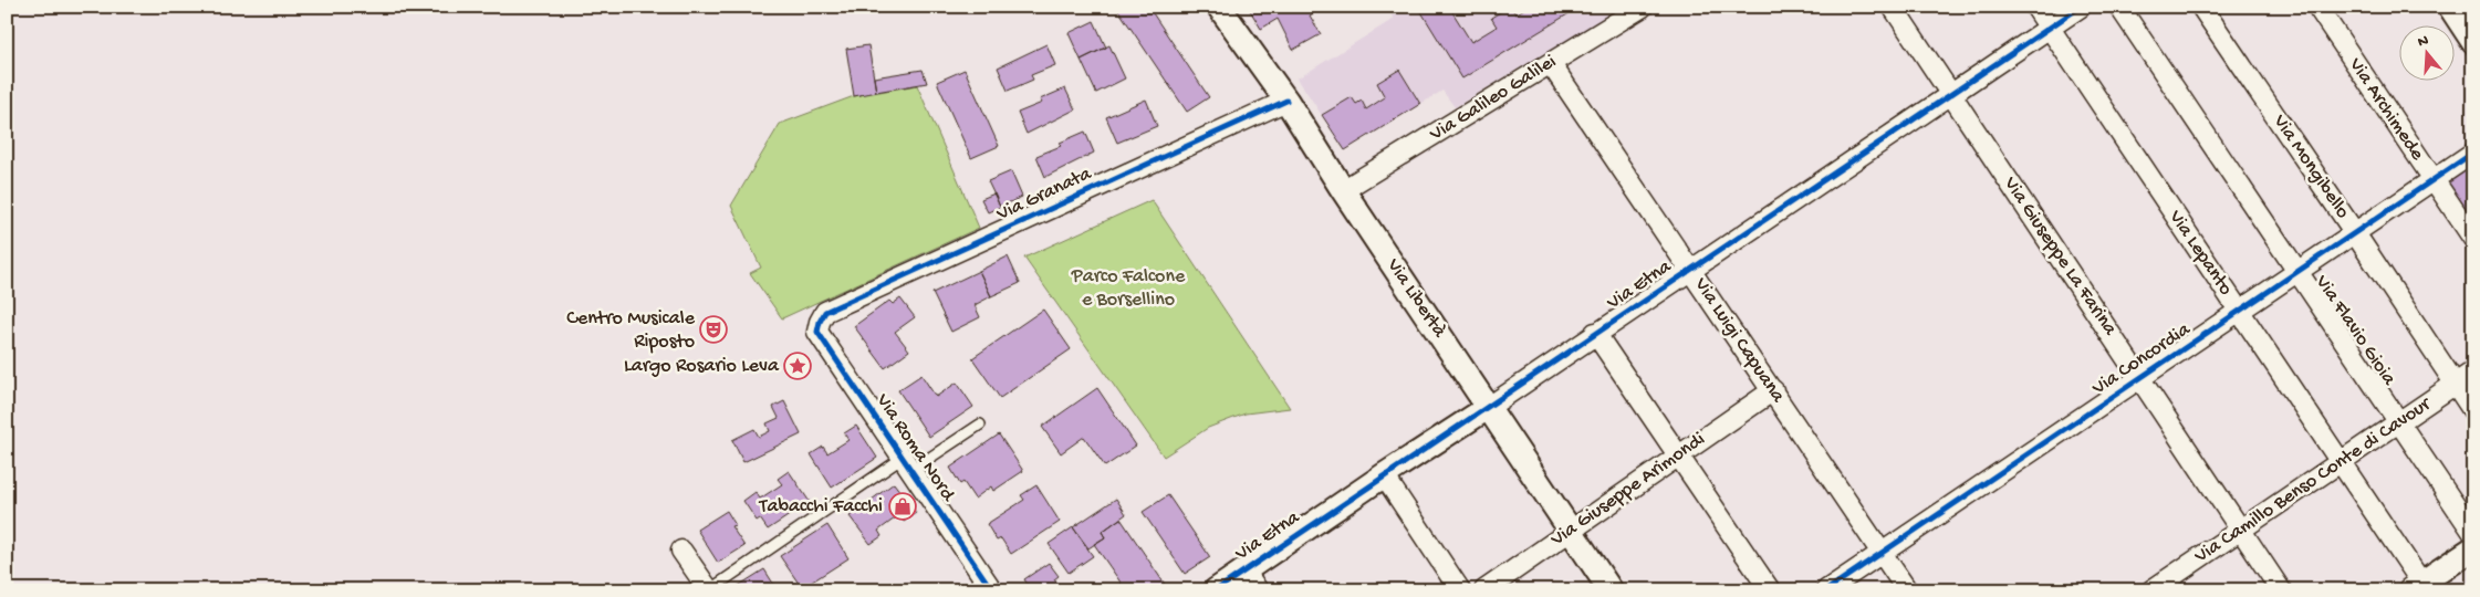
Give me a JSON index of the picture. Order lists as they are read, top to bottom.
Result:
{
  "streets": {
    "street": [
      "Via Galileo Galilei",
      "Via Archimede",
      "Via Mongibello",
      "Via Granata",
      "Via Lepanto",
      "Via Giuseppe La Farina",
      "Via Etna",
      "Via Libertà",
      "Via Flavio Gioia",
      "Via Luigi Capuana",
      "Via Concordia",
      "Via Roma Nord",
      "Via Camillo Benso Conte di Cavour",
      "Via Giuseppe Arimondi"
    ]
  },
  "crossings": [
    ["Via Galileo Galilei", "Via Libertà"],
    ["Via Galileo Galilei", "Via Luigi Capuana"],
    ["Via Archimede", "Via Concordia"],
    ["Via Mongibello", "Via Concordia"],
    ["Via Mongibello", "Via Camillo Benso Conte di Cavour"],
    ["Via Granata", "Via Libertà"],
    ["Via Granata", "Via Roma Nord"],
    ["Via Lepanto", "Via Etna"],
    ["Via Lepanto", "Via Concordia"],
    ["Via Lepanto", "Via Camillo Benso Conte di Cavour"],
    ["Via Giuseppe La Farina", "Via Etna"],
    ["Via Giuseppe La Farina", "Via Concordia"],
    ["Via Giuseppe La Farina", "Via Camillo Benso Conte di Cavour"],
    ["Via Etna", "Via Libertà"],
    ["Via Etna", "Via Luigi Capuana"],
    ["Via Libertà", "Via Giuseppe Arimondi"],
    ["Via Flavio Gioia", "Via Concordia"],
    ["Via Flavio Gioia", "Via Camillo Benso Conte di Cavour"],
    ["Via Luigi Capuana", "Via Concordia"],
    ["Via Luigi Capuana", "Via Giuseppe Arimondi"]
  ],
  "parks": ["Parco Falcone e Borsellino"],
  "places": {
    "theatre": ["Centro Musicale Riposto"],
    "place": ["Largo Rosario Leva"],
    "shop": ["Tabacchi Facchi"]
  },
  "north": "top"
}
